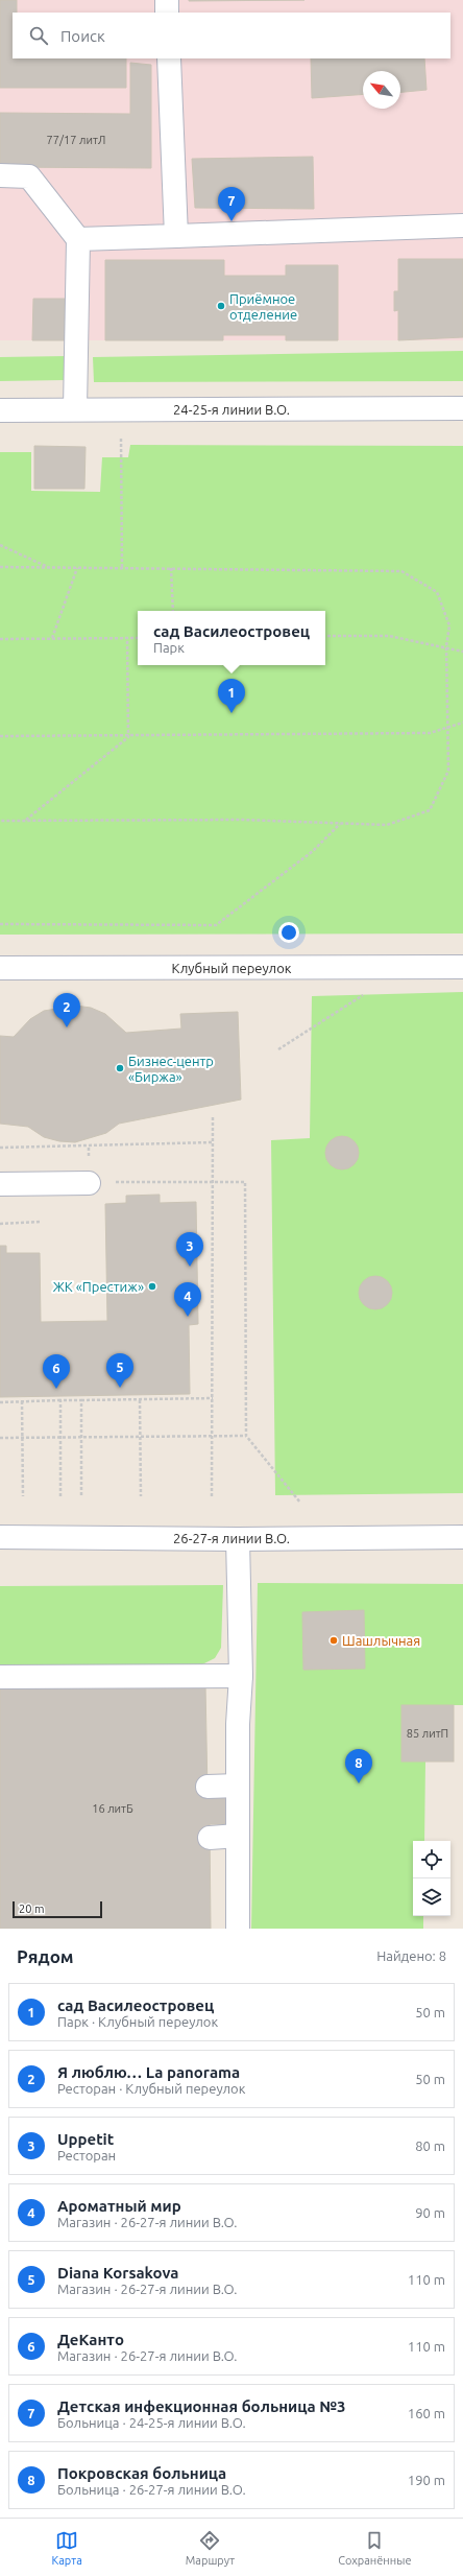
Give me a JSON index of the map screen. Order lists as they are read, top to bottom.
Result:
{
  "streets": {
    "street": ["24-25-я линии В.О.", "Клубный переулок", "26-27-я линии В.О."]
  },
  "places": [
    "Приёмное отделение",
    "Бизнес-центр «Биржа»",
    "ЖК «Престиж»",
    "Шашлычная"
  ],
  "house_numbers": ["77/17 литЛ", "85 литП", "16 литБ"],
  "scale_bar": "20 m",
  "north": "top left",
  "page": {
    "search": "Поиск",
    "pins": [
      "7",
      "1",
      "2",
      "3",
      "4",
      "5",
      "6",
      "8"
    ],
    "popup": ["сад Василеостровец", "Парк"],
    "scale": "20 m",
    "heading": ["Рядом", "Найдено: 8"],
    "list": [
      {
        "mark": "1",
        "name": "сад Василеостровец",
        "note": "Парк · Клубный переулок",
        "value": "50 m"
      },
      {
        "mark": "2",
        "name": "Я люблю… La panorama",
        "note": "Ресторан · Клубный переулок",
        "value": "50 m"
      },
      {
        "mark": "3",
        "name": "Uppetit",
        "note": "Ресторан",
        "value": "80 m"
      },
      {
        "mark": "4",
        "name": "Ароматный мир",
        "note": "Магазин · 26-27-я линии В.О.",
        "value": "90 m"
      },
      {
        "mark": "5",
        "name": "Diana Korsakova",
        "note": "Магазин · 26-27-я линии В.О.",
        "value": "110 m"
      },
      {
        "mark": "6",
        "name": "ДеКанто",
        "note": "Магазин · 26-27-я линии В.О.",
        "value": "110 m"
      },
      {
        "mark": "7",
        "name": "Детская инфекционная больница №3",
        "note": "Больница · 24-25-я линии В.О.",
        "value": "160 m"
      },
      {
        "mark": "8",
        "name": "Покровская больница",
        "note": "Больница · 26-27-я линии В.О.",
        "value": "190 m"
      }
    ],
    "nav": ["Карта", "Маршрут", "Сохранённые"]
  }
}
